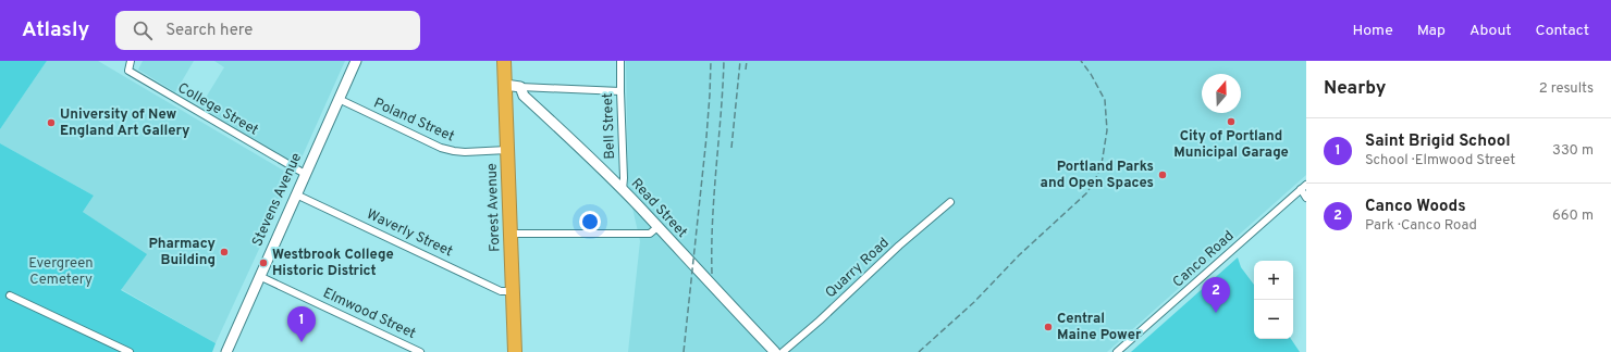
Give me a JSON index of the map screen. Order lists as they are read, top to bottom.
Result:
{
  "streets": {
    "highway": ["Forest Avenue"],
    "street": [
      "College Street",
      "Poland Street",
      "Bell Street",
      "Stevens Avenue",
      "Read Street",
      "Waverly Street",
      "Canco Road",
      "Quarry Road",
      "Elmwood Street"
    ]
  },
  "crossings": [
    ["College Street", "Stevens Avenue"],
    ["Poland Street", "Stevens Avenue"],
    ["Poland Street", "Forest Avenue"],
    ["Bell Street", "Read Street"],
    ["Stevens Avenue", "Waverly Street"],
    ["Stevens Avenue", "Elmwood Street"],
    ["Forest Avenue", "Waverly Street"]
  ],
  "parks": ["Evergreen Cemetery"],
  "places": [
    "City of Portland Municipal Garage",
    "University of New England Art Gallery",
    "Portland Parks and Open Spaces",
    "Pharmacy Building",
    "Westbrook College Historic District",
    "Central Maine Power"
  ],
  "north": "top",
  "page": {
    "header": "Atlasly",
    "search": "Search here",
    "nav": [
      "Home",
      "Map",
      "About",
      "Contact"
    ],
    "heading": ["Nearby", "2 results"],
    "list": [
      {
        "mark": "1",
        "name": "Saint Brigid School",
        "note": "School · Elmwood Street",
        "value": "330 m"
      },
      {
        "mark": "2",
        "name": "Canco Woods",
        "note": "Park · Canco Road",
        "value": "660 m"
      }
    ],
    "map_buttons": ["+", "−"],
    "pins": ["2", "1"]
  }
}
